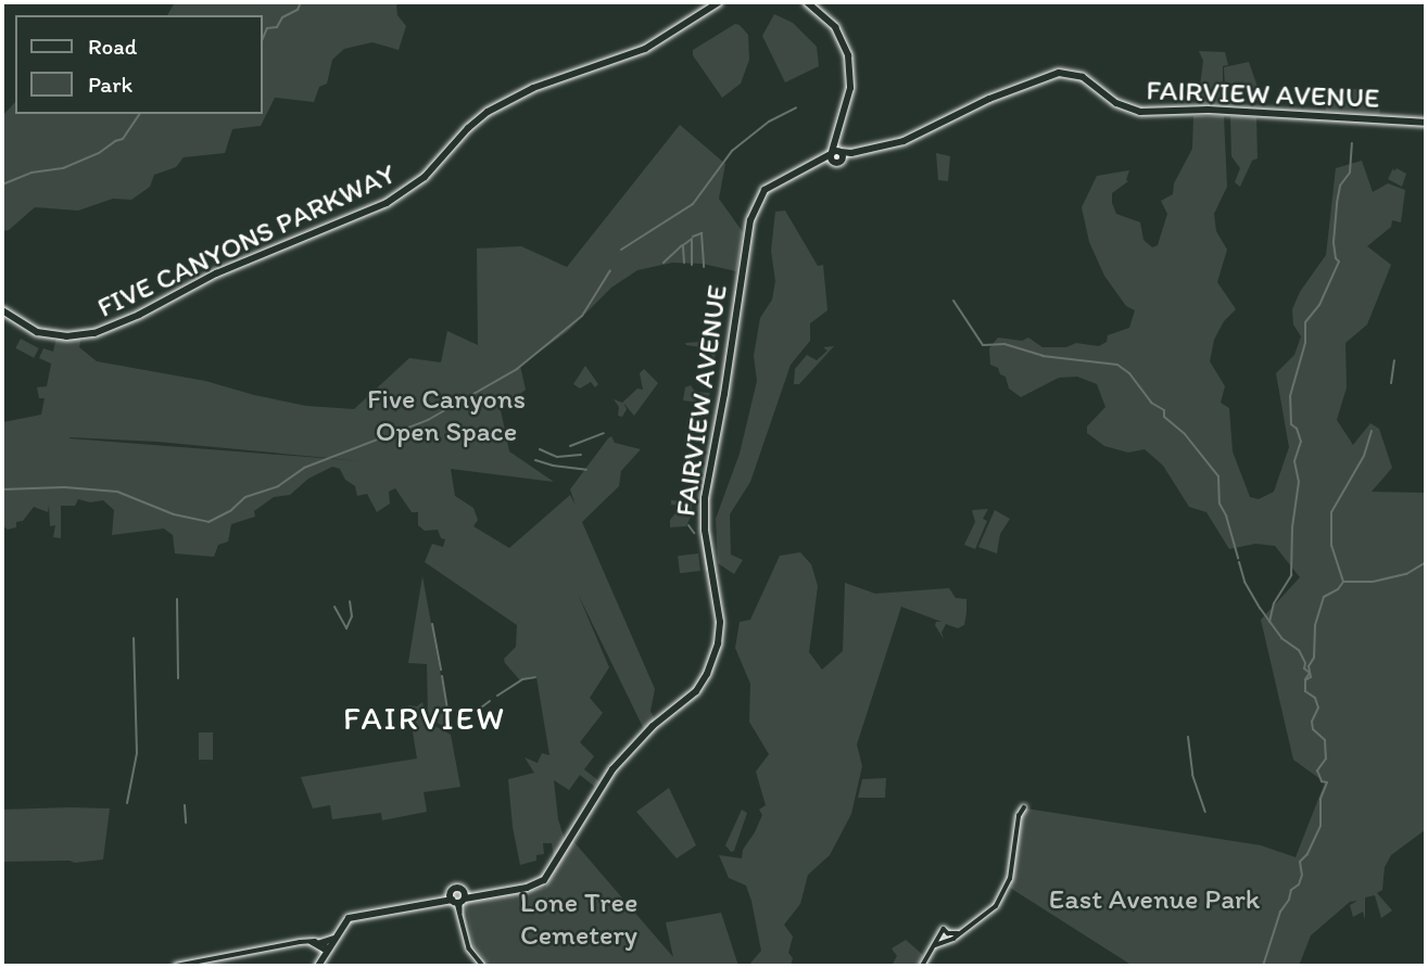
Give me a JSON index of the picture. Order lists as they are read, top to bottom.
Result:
{
  "streets": {
    "main road": ["FAIRVIEW AVENUE", "FIVE CANYONS PARKWAY"]
  },
  "districts": ["FAIRVIEW"],
  "parks": ["Five Canyons Open Space", "East Avenue Park", "Lone Tree Cemetery"],
  "legend": ["Road", "Park"]
}
